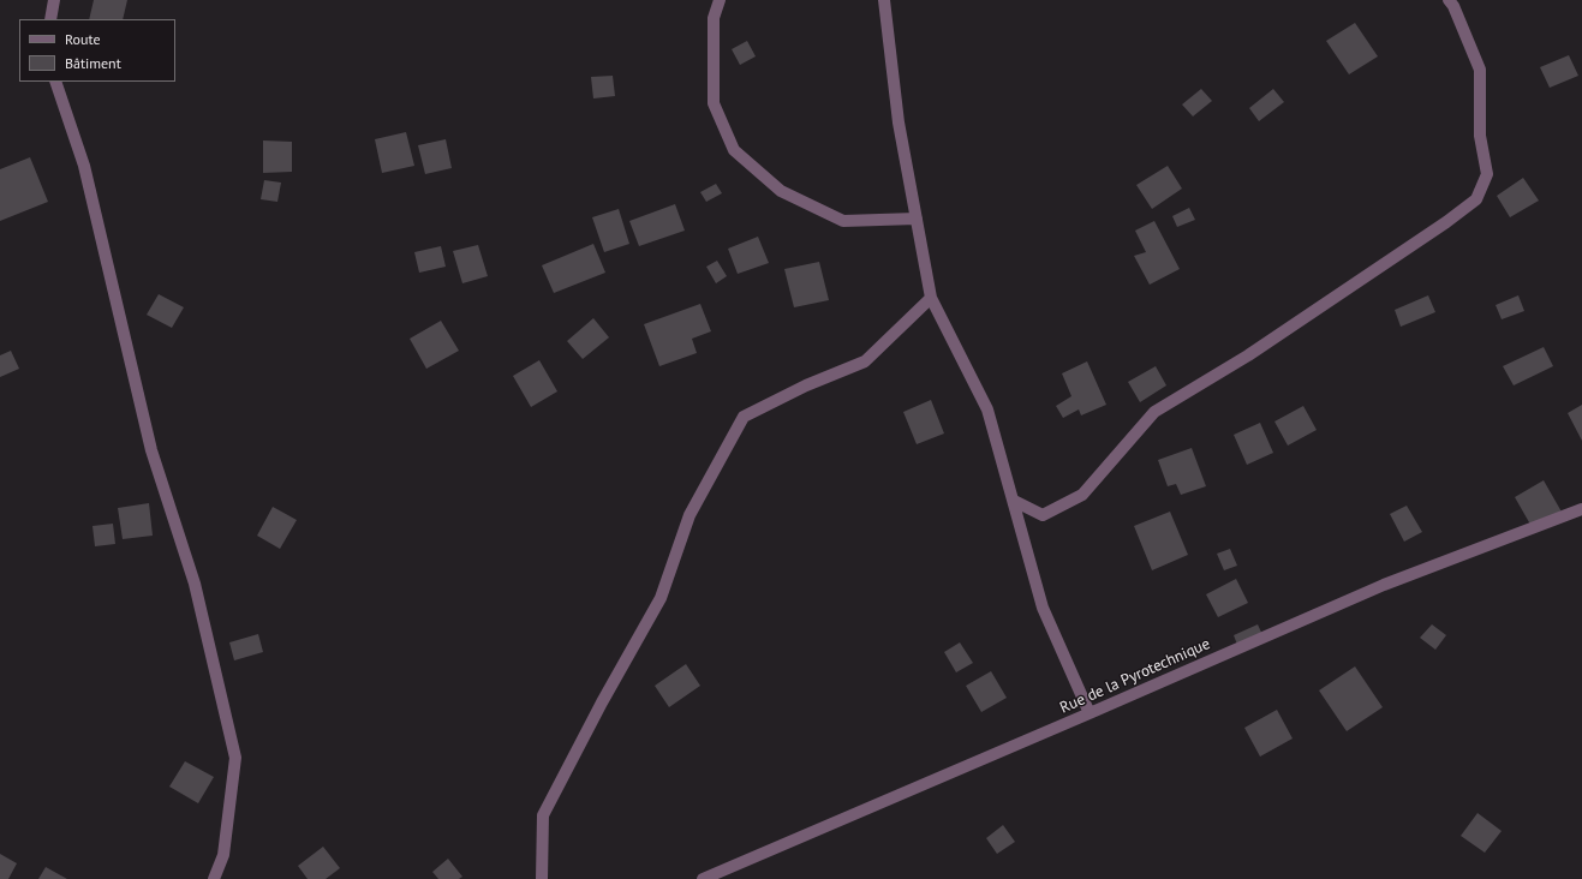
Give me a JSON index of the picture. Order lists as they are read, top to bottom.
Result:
{
  "streets": {
    "street": ["Rue de la Pyrotechnique"]
  },
  "legend": ["Route", "Bâtiment"]
}
